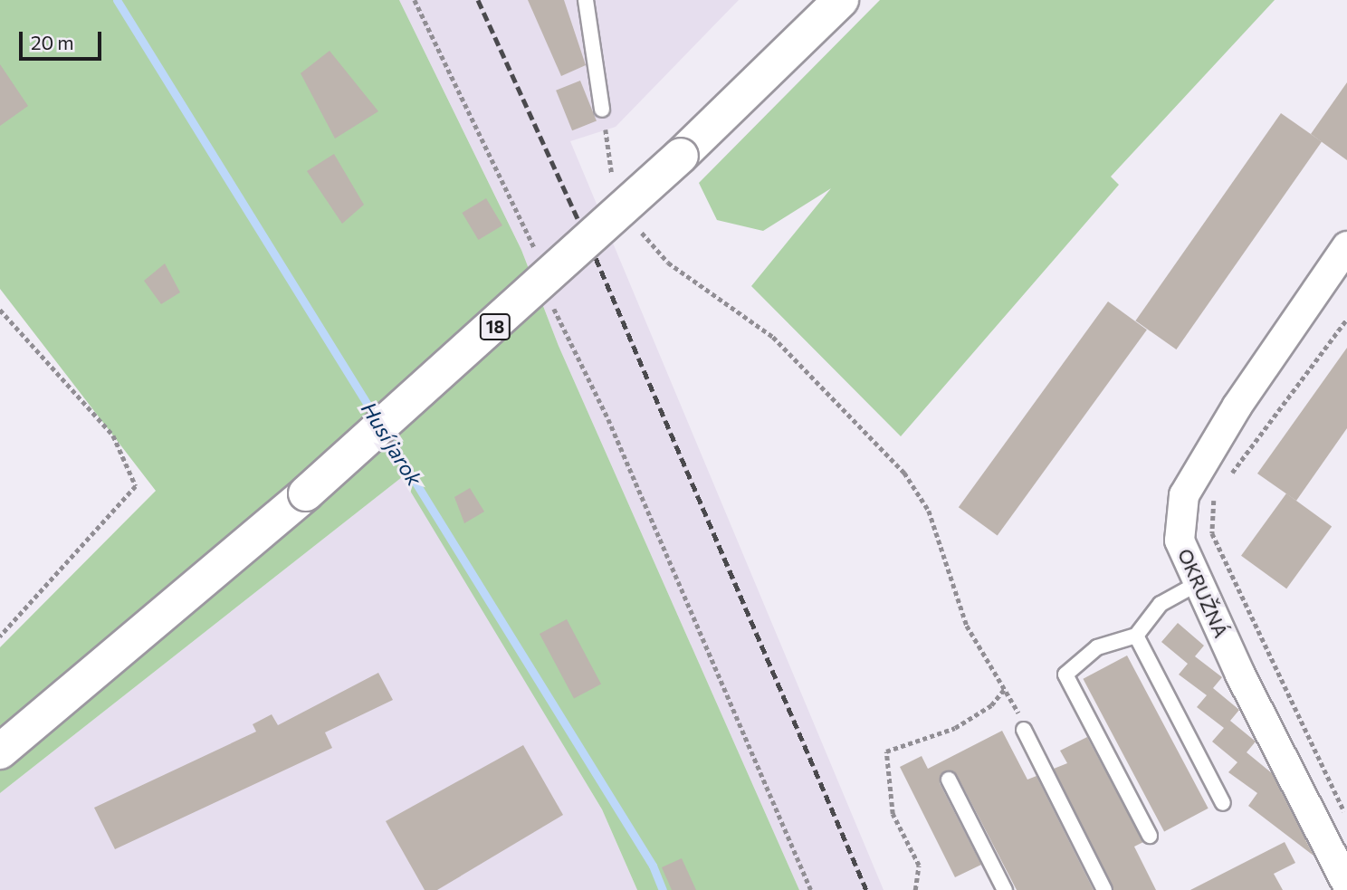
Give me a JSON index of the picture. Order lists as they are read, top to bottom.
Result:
{
  "streets": {
    "main road": ["18"],
    "street": ["OKRUŽNÁ"]
  },
  "water": ["Husí jarok"],
  "scale_bar": "20 m"
}
